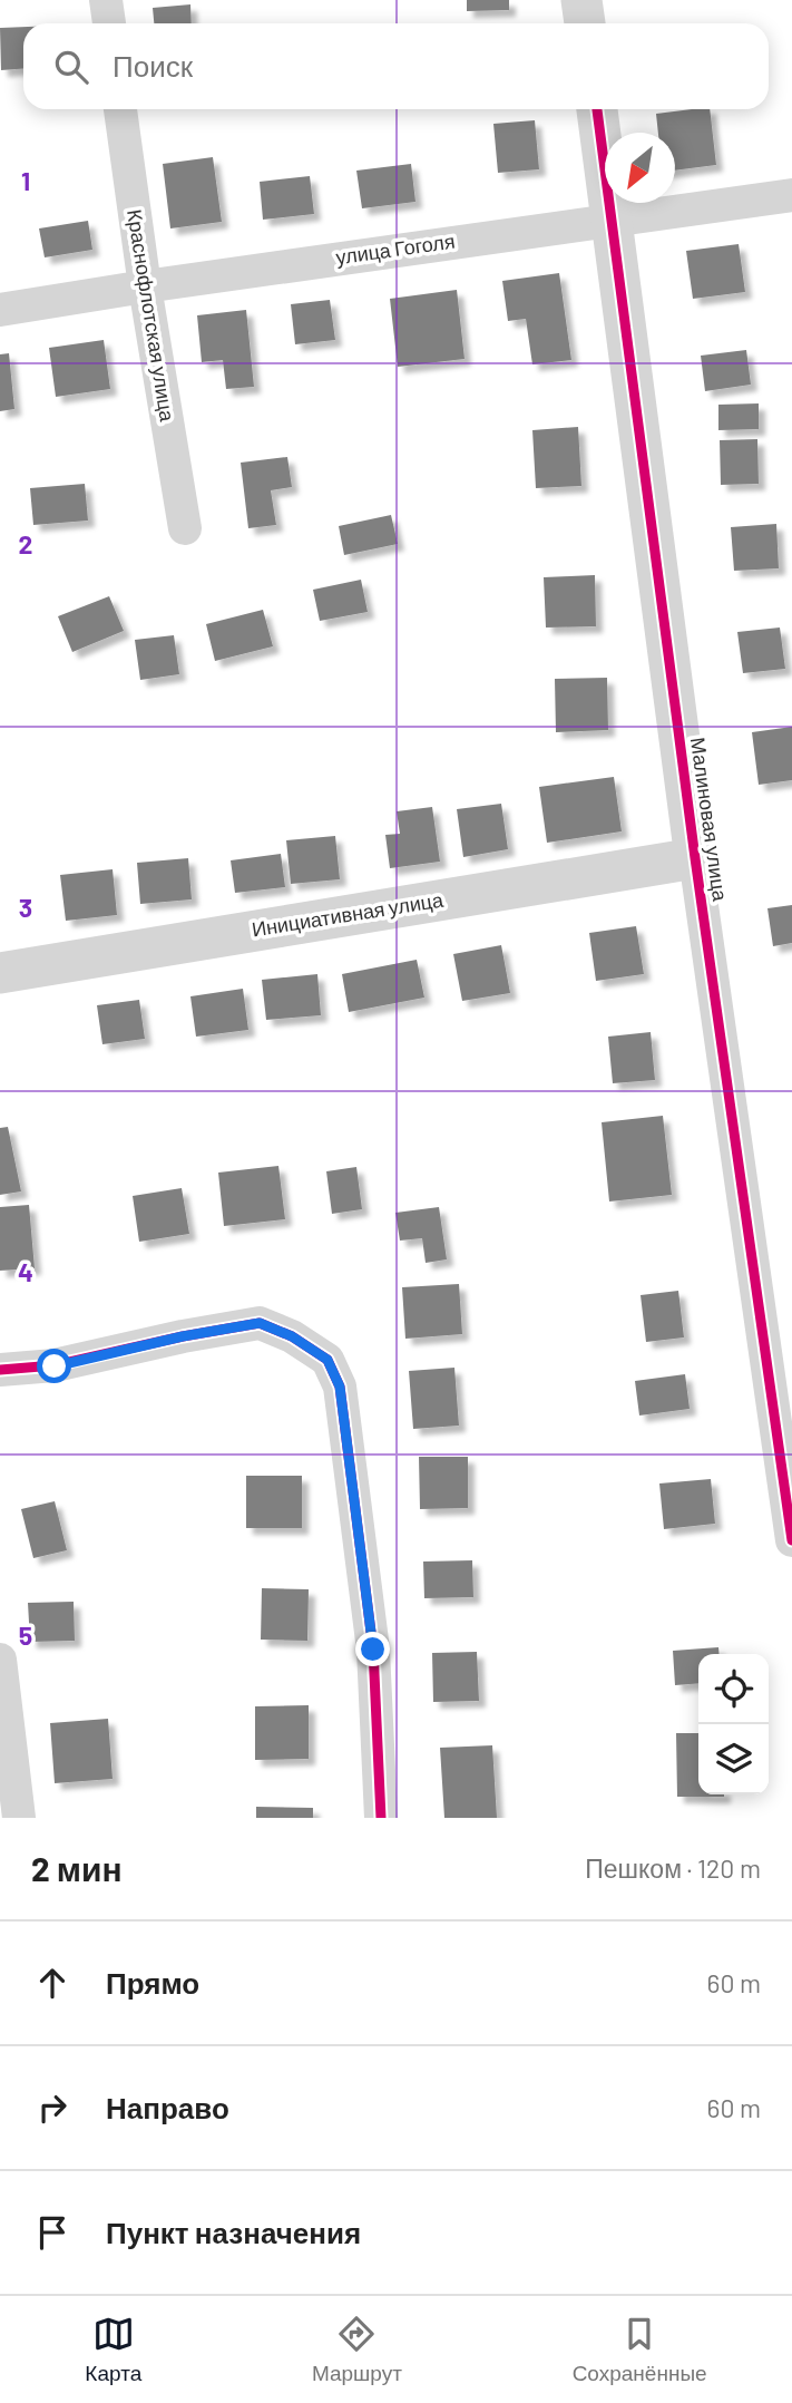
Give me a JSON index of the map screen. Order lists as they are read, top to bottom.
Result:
{
  "streets": {
    "street": [
      "улица Гоголя",
      "Краснофлотская улица",
      "Малиновая улица",
      "Инициативная улица"
    ]
  },
  "crossings": [
    ["улица Гоголя", "Краснофлотская улица"],
    ["улица Гоголя", "Малиновая улица"],
    ["Малиновая улица", "Инициативная улица"]
  ],
  "north": "bottom left",
  "page": {
    "search": "Поиск",
    "heading": ["2 мин", "Пешком · 120 m"],
    "list": [
      ["Прямо", "60 m"],
      ["Направо", "60 m"],
      "Пункт назначения"
    ],
    "nav": ["Карта", "Маршрут", "Сохранённые"]
  },
  "grid": {
    "rows": [
      "1",
      "2",
      "3",
      "4",
      "5"
    ]
  }
}
